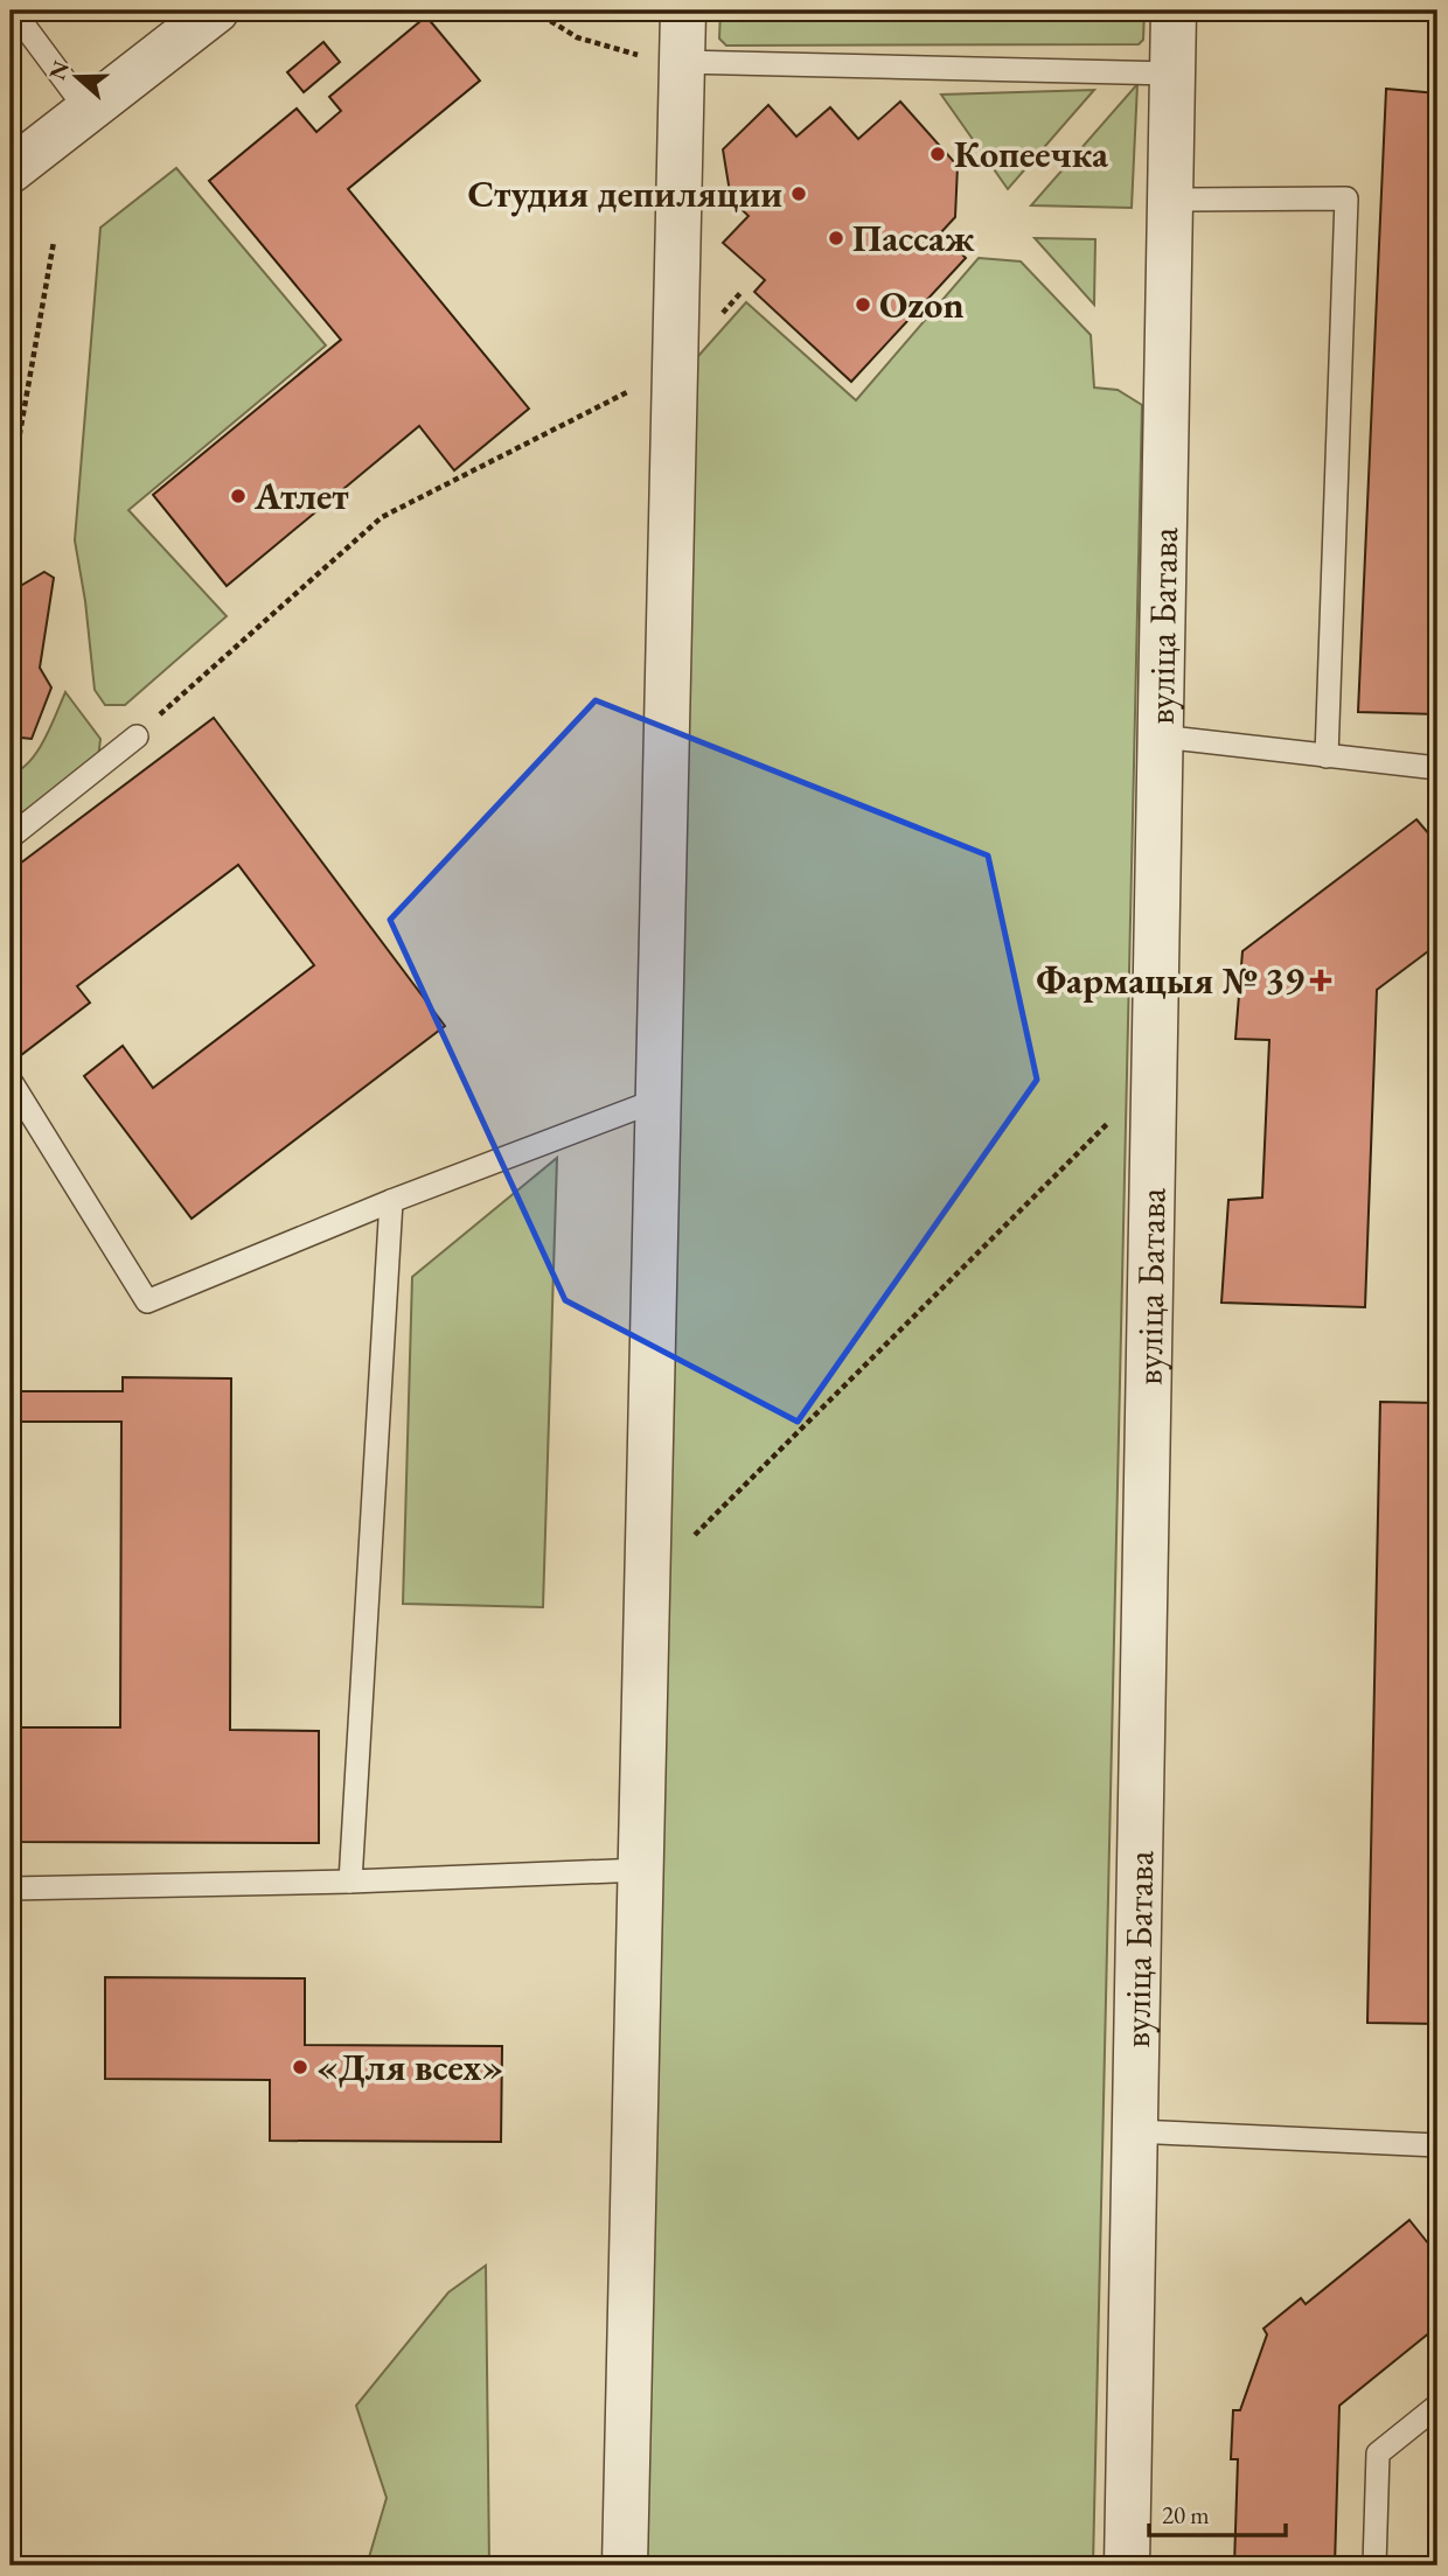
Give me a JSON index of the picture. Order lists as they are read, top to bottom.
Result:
{
  "streets": {
    "street": ["вуліца Батава"]
  },
  "places": {
    "other": [
      "Копеечка",
      "Студия депиляции",
      "Пассаж",
      "Ozon",
      "Атлет",
      "«Для всех»"
    ],
    "health": ["Фармацыя № 39"]
  },
  "scale_bar": "20 m",
  "north": "left"
}
